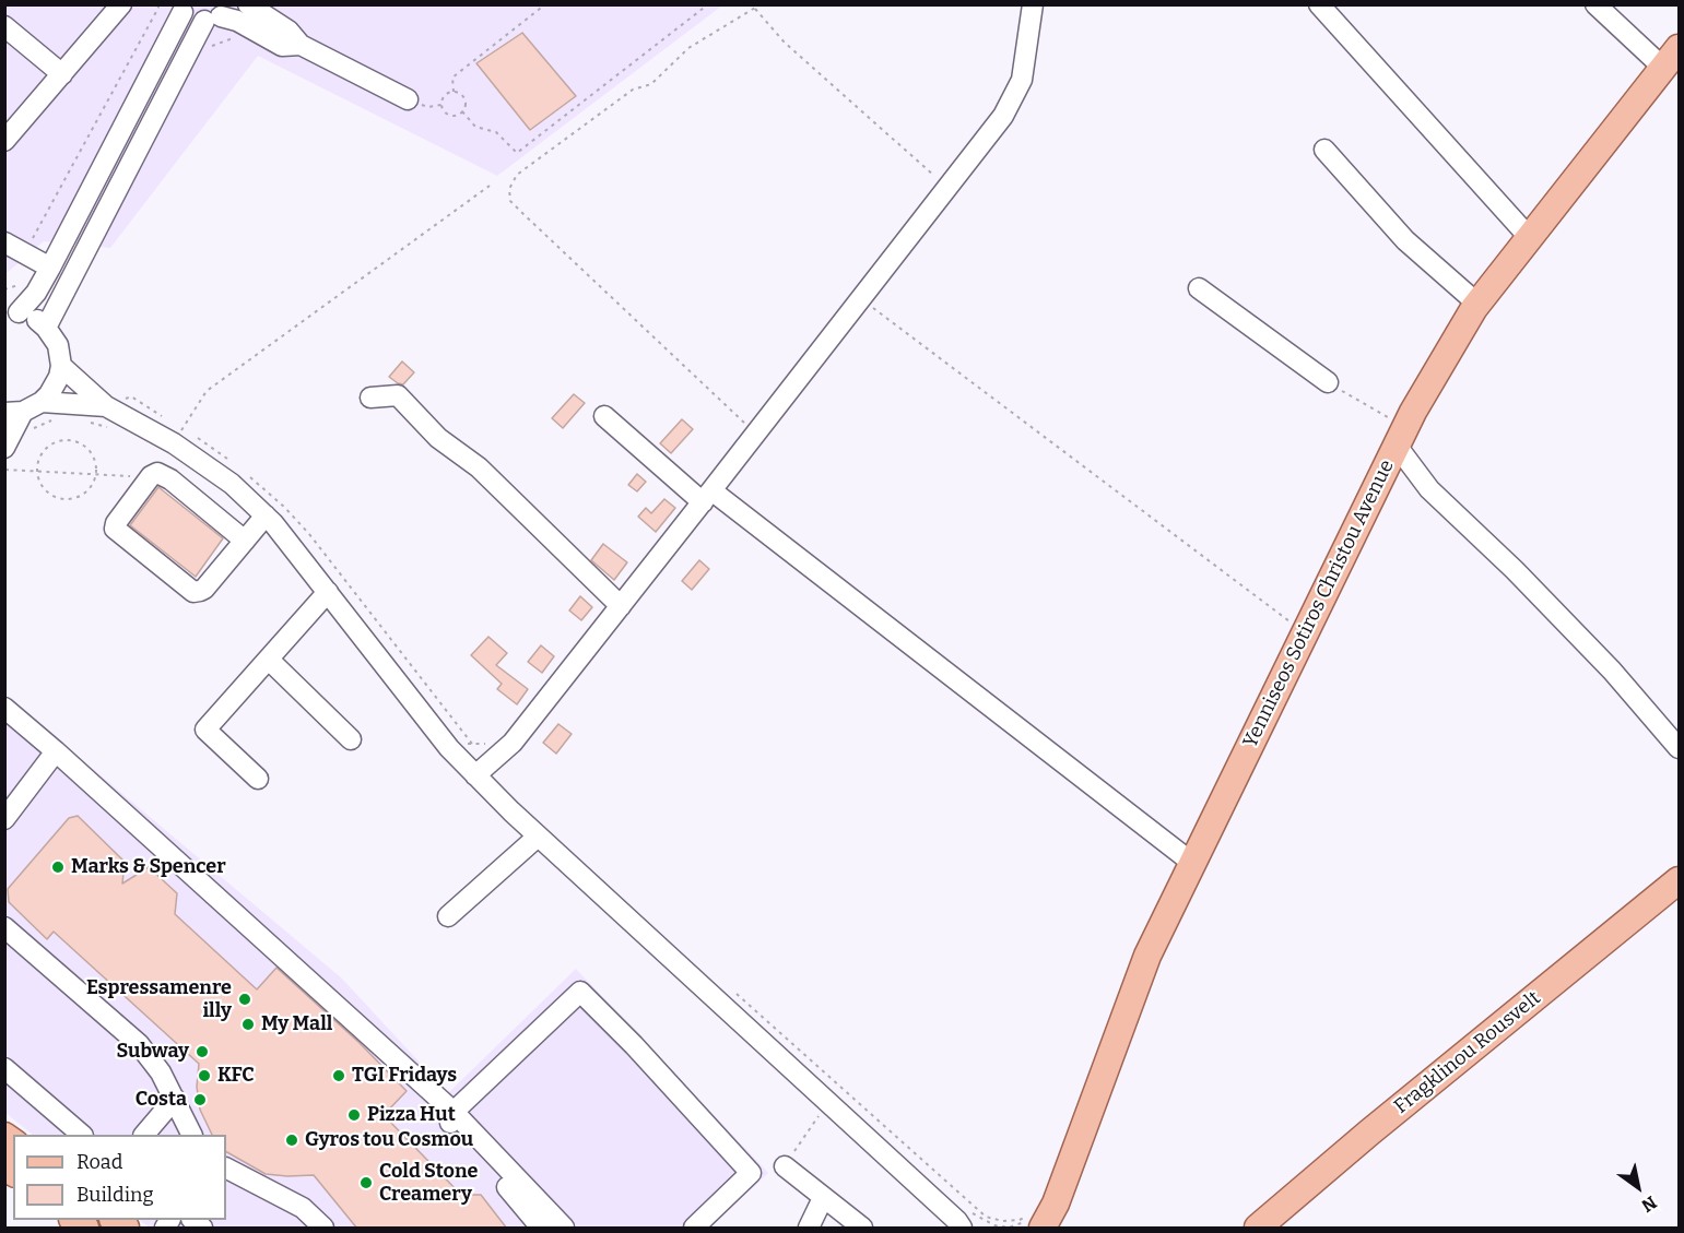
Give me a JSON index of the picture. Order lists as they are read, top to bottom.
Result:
{
  "streets": {
    "main road": ["Yenniseos Sotiros Christou Avenue", "Fragklinou Rousvelt"]
  },
  "places": [
    "Marks & Spencer",
    "Espressamenre illy",
    "My Mall",
    "Subway",
    "KFC",
    "TGI Fridays",
    "Costa",
    "Pizza Hut",
    "Gyros tou Cosmou",
    "Cold Stone Creamery"
  ],
  "legend": ["Road", "Building"],
  "north": "bottom right"
}
